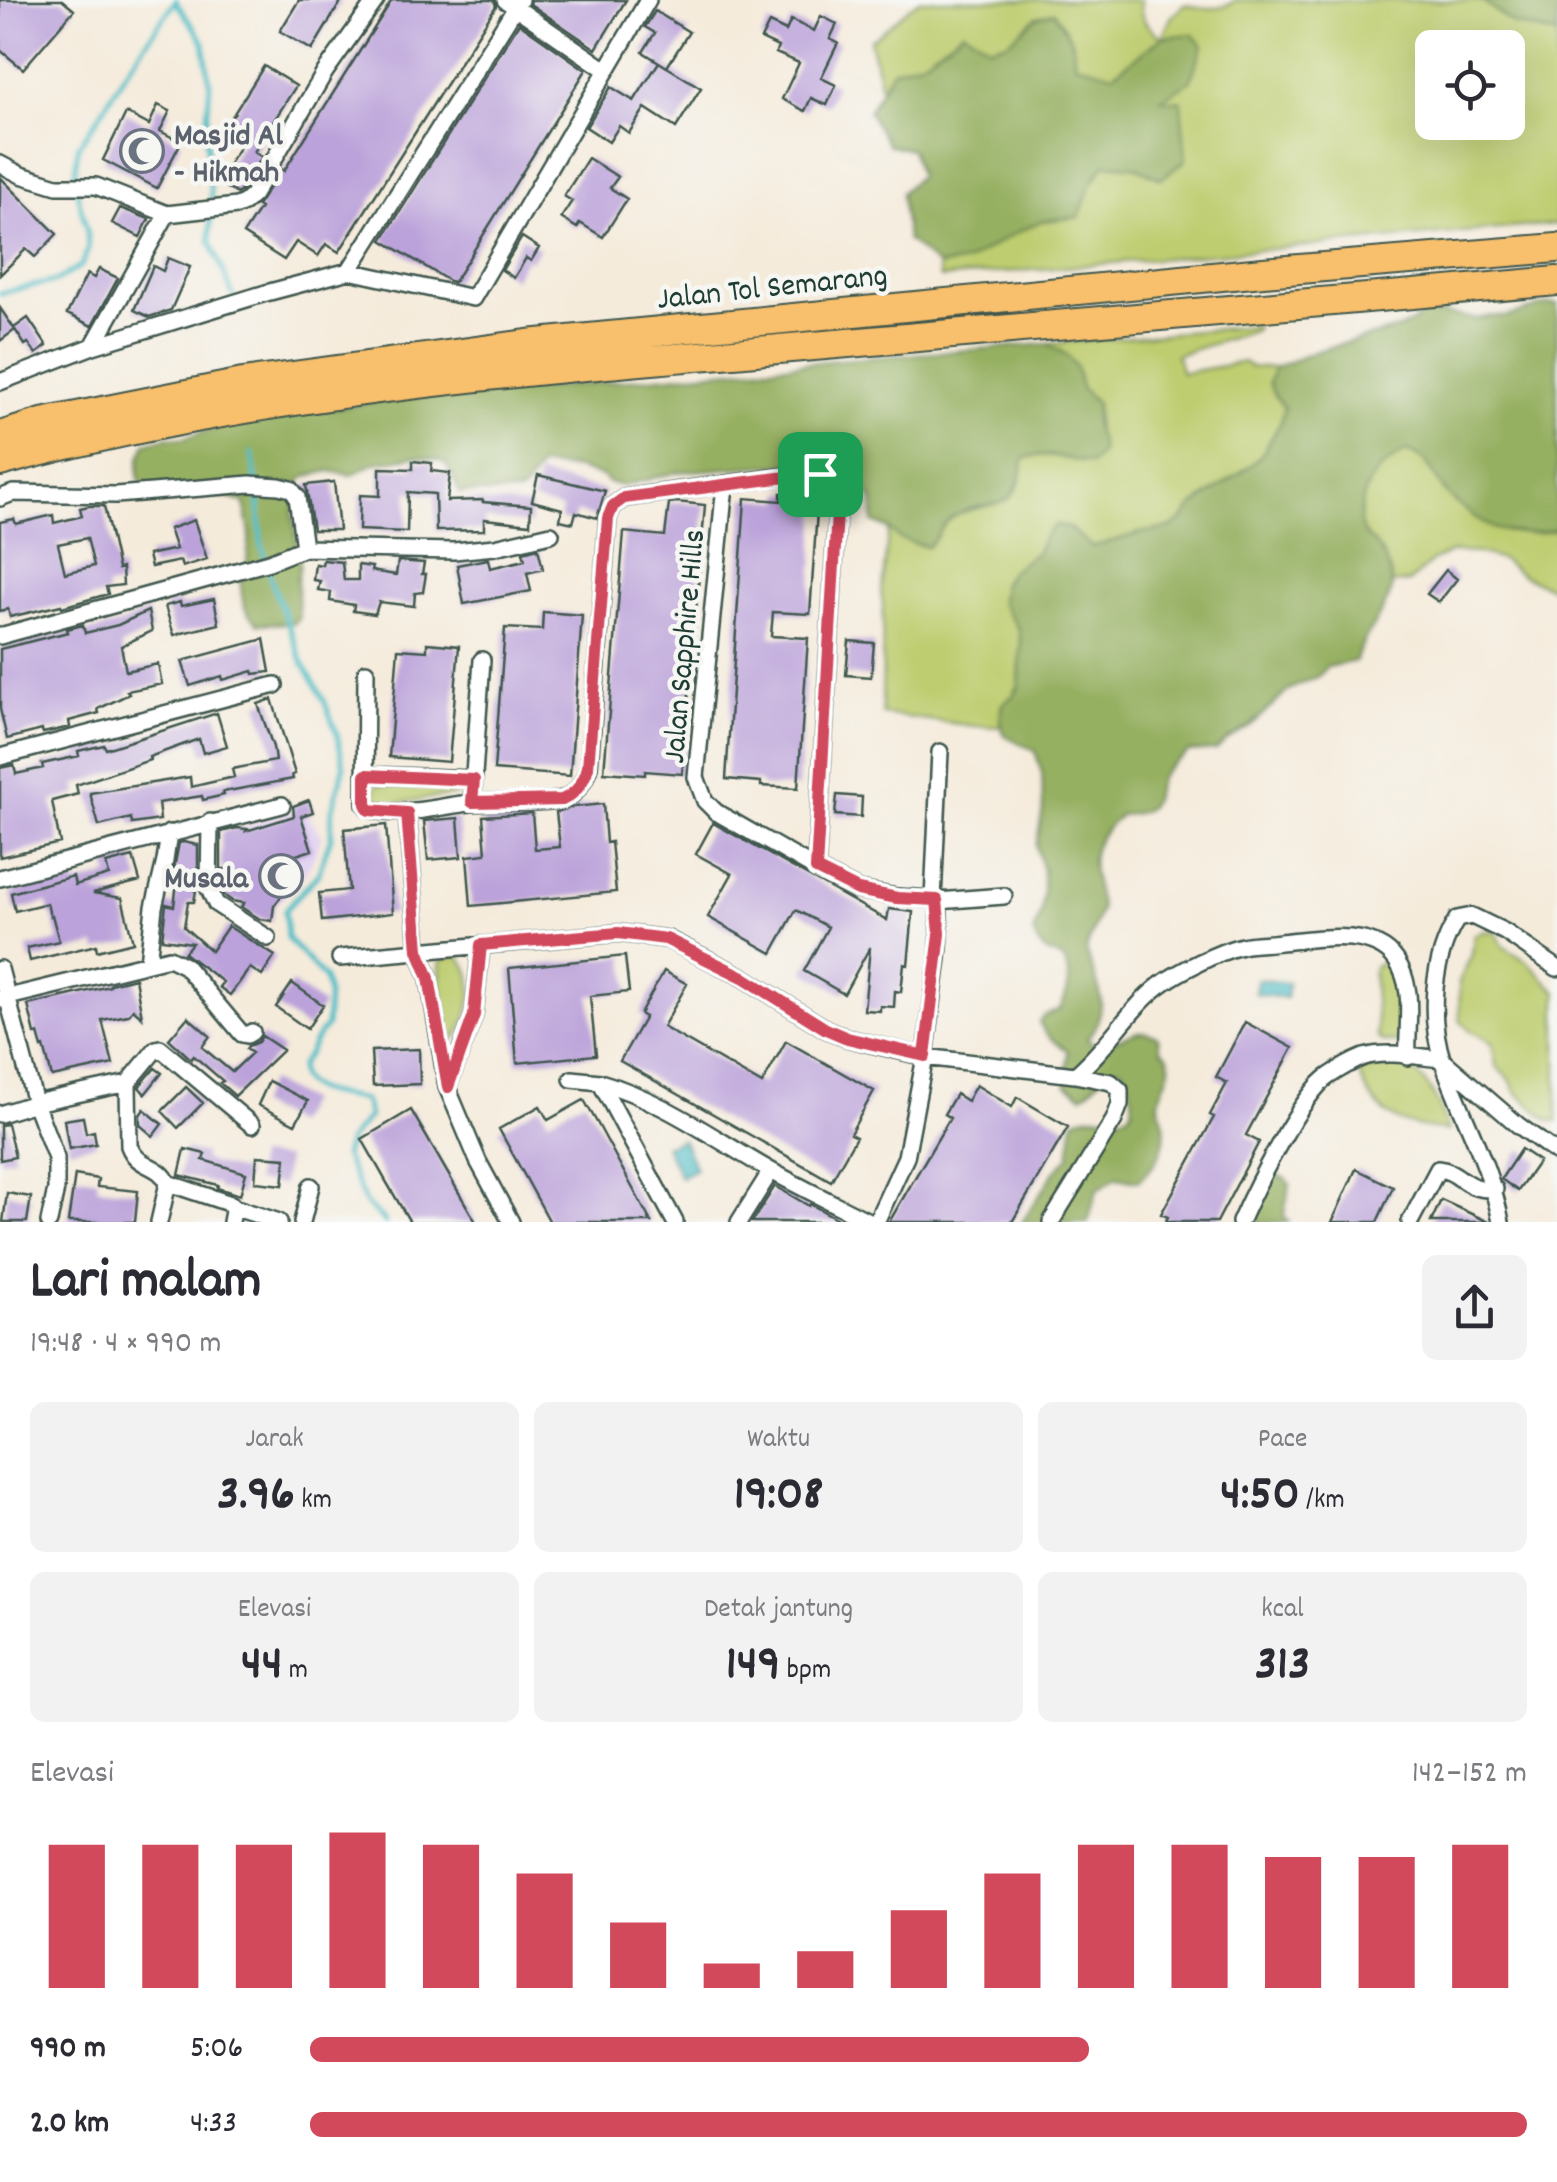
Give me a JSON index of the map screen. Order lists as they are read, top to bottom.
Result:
{
  "streets": {
    "highway": ["Jalan Tol Semarang"],
    "street": ["Jalan Sapphire Hills"]
  },
  "places": {
    "mosque": ["Masjid Al - Hikmah", "Musala"]
  },
  "page": {
    "heading": ["Lari malam", "19:48 · 4 × 990 m"],
    "stats": [
      ["Jarak", "3.96 km"],
      ["Waktu", "19:08"],
      ["Pace", "4:50 /km"],
      ["Elevasi", "44 m"],
      ["Detak jantung", "149 bpm"],
      ["kcal", "313"]
    ],
    "chart": ["Elevasi", "142–152 m"],
    "list": [
      {
        "name": "990 m",
        "note": "5:06"
      },
      {
        "name": "2.0 km",
        "note": "4:33"
      }
    ]
  }
}
